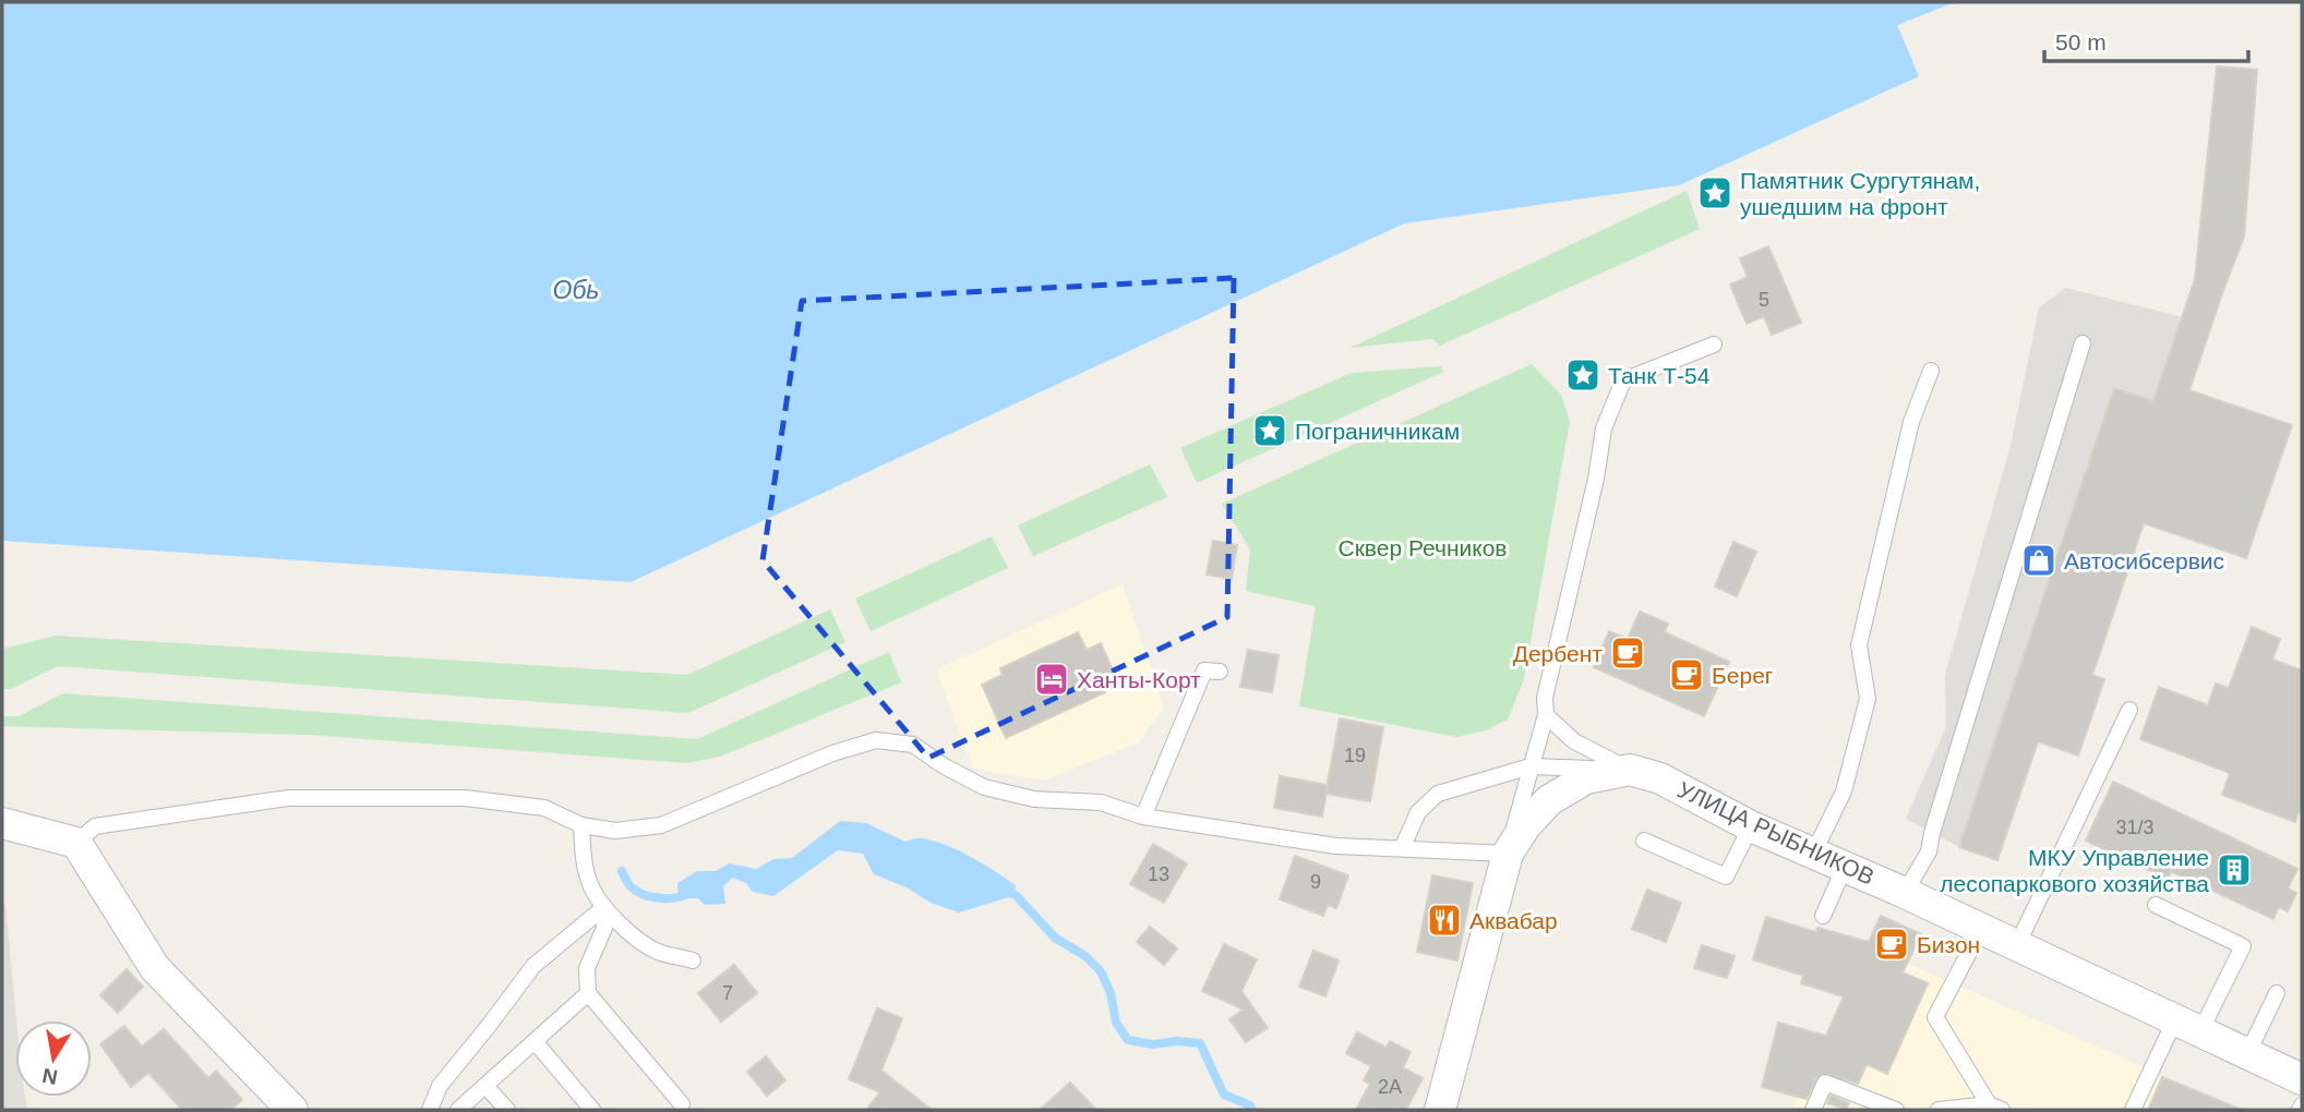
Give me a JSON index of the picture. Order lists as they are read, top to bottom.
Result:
{
  "streets": {
    "street": ["УЛИЦА РЫБНИКОВ"]
  },
  "water": ["Обь"],
  "parks": ["Сквер Речников"],
  "places": {
    "place": ["Памятник Сургутянам, ушедшим на фронт", "Танк Т-54", "Пограничникам"],
    "shop": ["Автосибсервис"],
    "cafe": ["Дербент", "Берег", "Бизон"],
    "hotel": ["Ханты-Корт"],
    "building": ["МКУ Управление лесопаркового хозяйства"],
    "restaurant": ["Аквабар"]
  },
  "house_numbers": [
    "5",
    "19",
    "31/3",
    "13",
    "9",
    "7",
    "2А"
  ],
  "scale_bar": "50 m",
  "north": "bottom"
}
